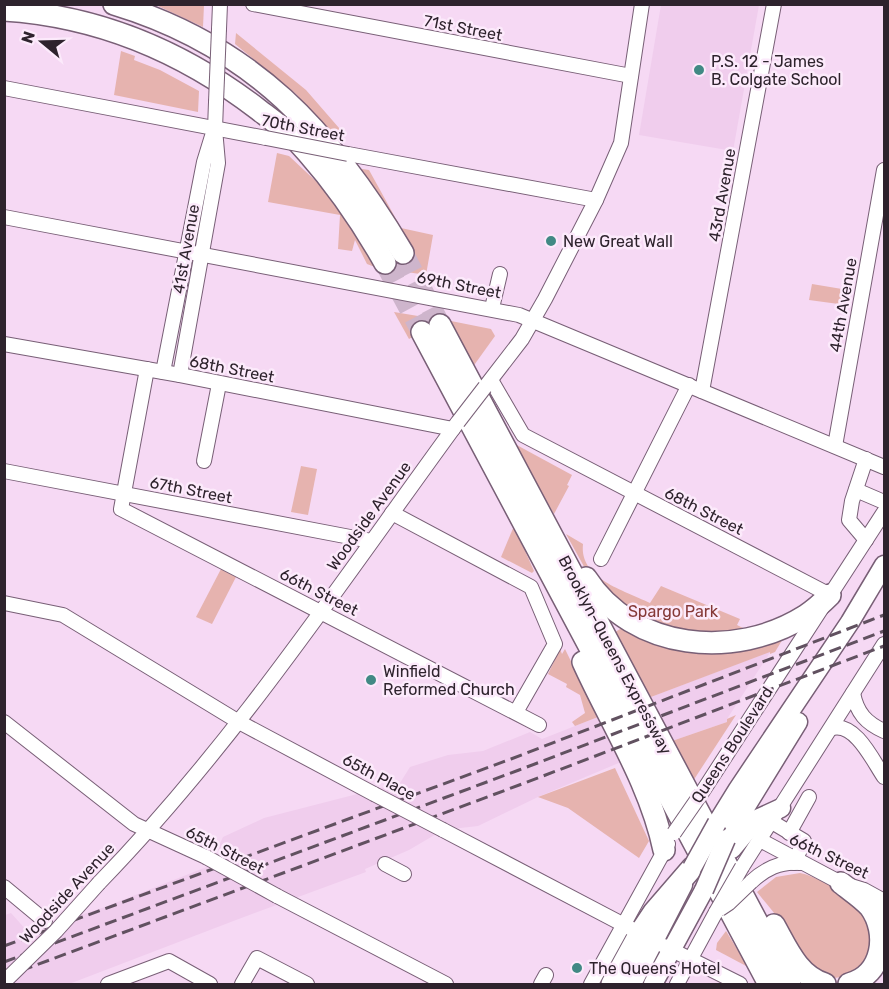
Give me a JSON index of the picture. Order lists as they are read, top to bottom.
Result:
{
  "streets": {
    "highway": ["Brooklyn-Queens Expressway"],
    "main road": ["Queens Boulevard"],
    "street": [
      "71st Street",
      "70th Street",
      "43rd Avenue",
      "41st Avenue",
      "69th Street",
      "44th Avenue",
      "68th Street",
      "67th Street",
      "Woodside Avenue",
      "66th Street",
      "65th Place",
      "65th Street"
    ]
  },
  "crossings": [
    ["71st Street", "Woodside Avenue"],
    ["70th Street", "41st Avenue"],
    ["70th Street", "Woodside Avenue"],
    ["43rd Avenue", "69th Street"],
    ["43rd Avenue", "68th Street"],
    ["41st Avenue", "69th Street"],
    ["41st Avenue", "68th Street"],
    ["69th Street", "44th Avenue"],
    ["69th Street", "Woodside Avenue"],
    ["68th Street", "Woodside Avenue"],
    ["68th Street", "Queens Boulevard"],
    ["67th Street", "Woodside Avenue"],
    ["67th Street", "66th Street"],
    ["Woodside Avenue", "66th Street"],
    ["Woodside Avenue", "65th Place"],
    ["Woodside Avenue", "65th Street"],
    ["Brooklyn-Queens Expressway", "Queens Boulevard"],
    ["Queens Boulevard", "65th Place"]
  ],
  "parks": ["Spargo Park"],
  "places": [
    "P.S. 12 - James B. Colgate School",
    "New Great Wall",
    "Winfield Reformed Church",
    "The Queens Hotel"
  ],
  "north": "left"
}
